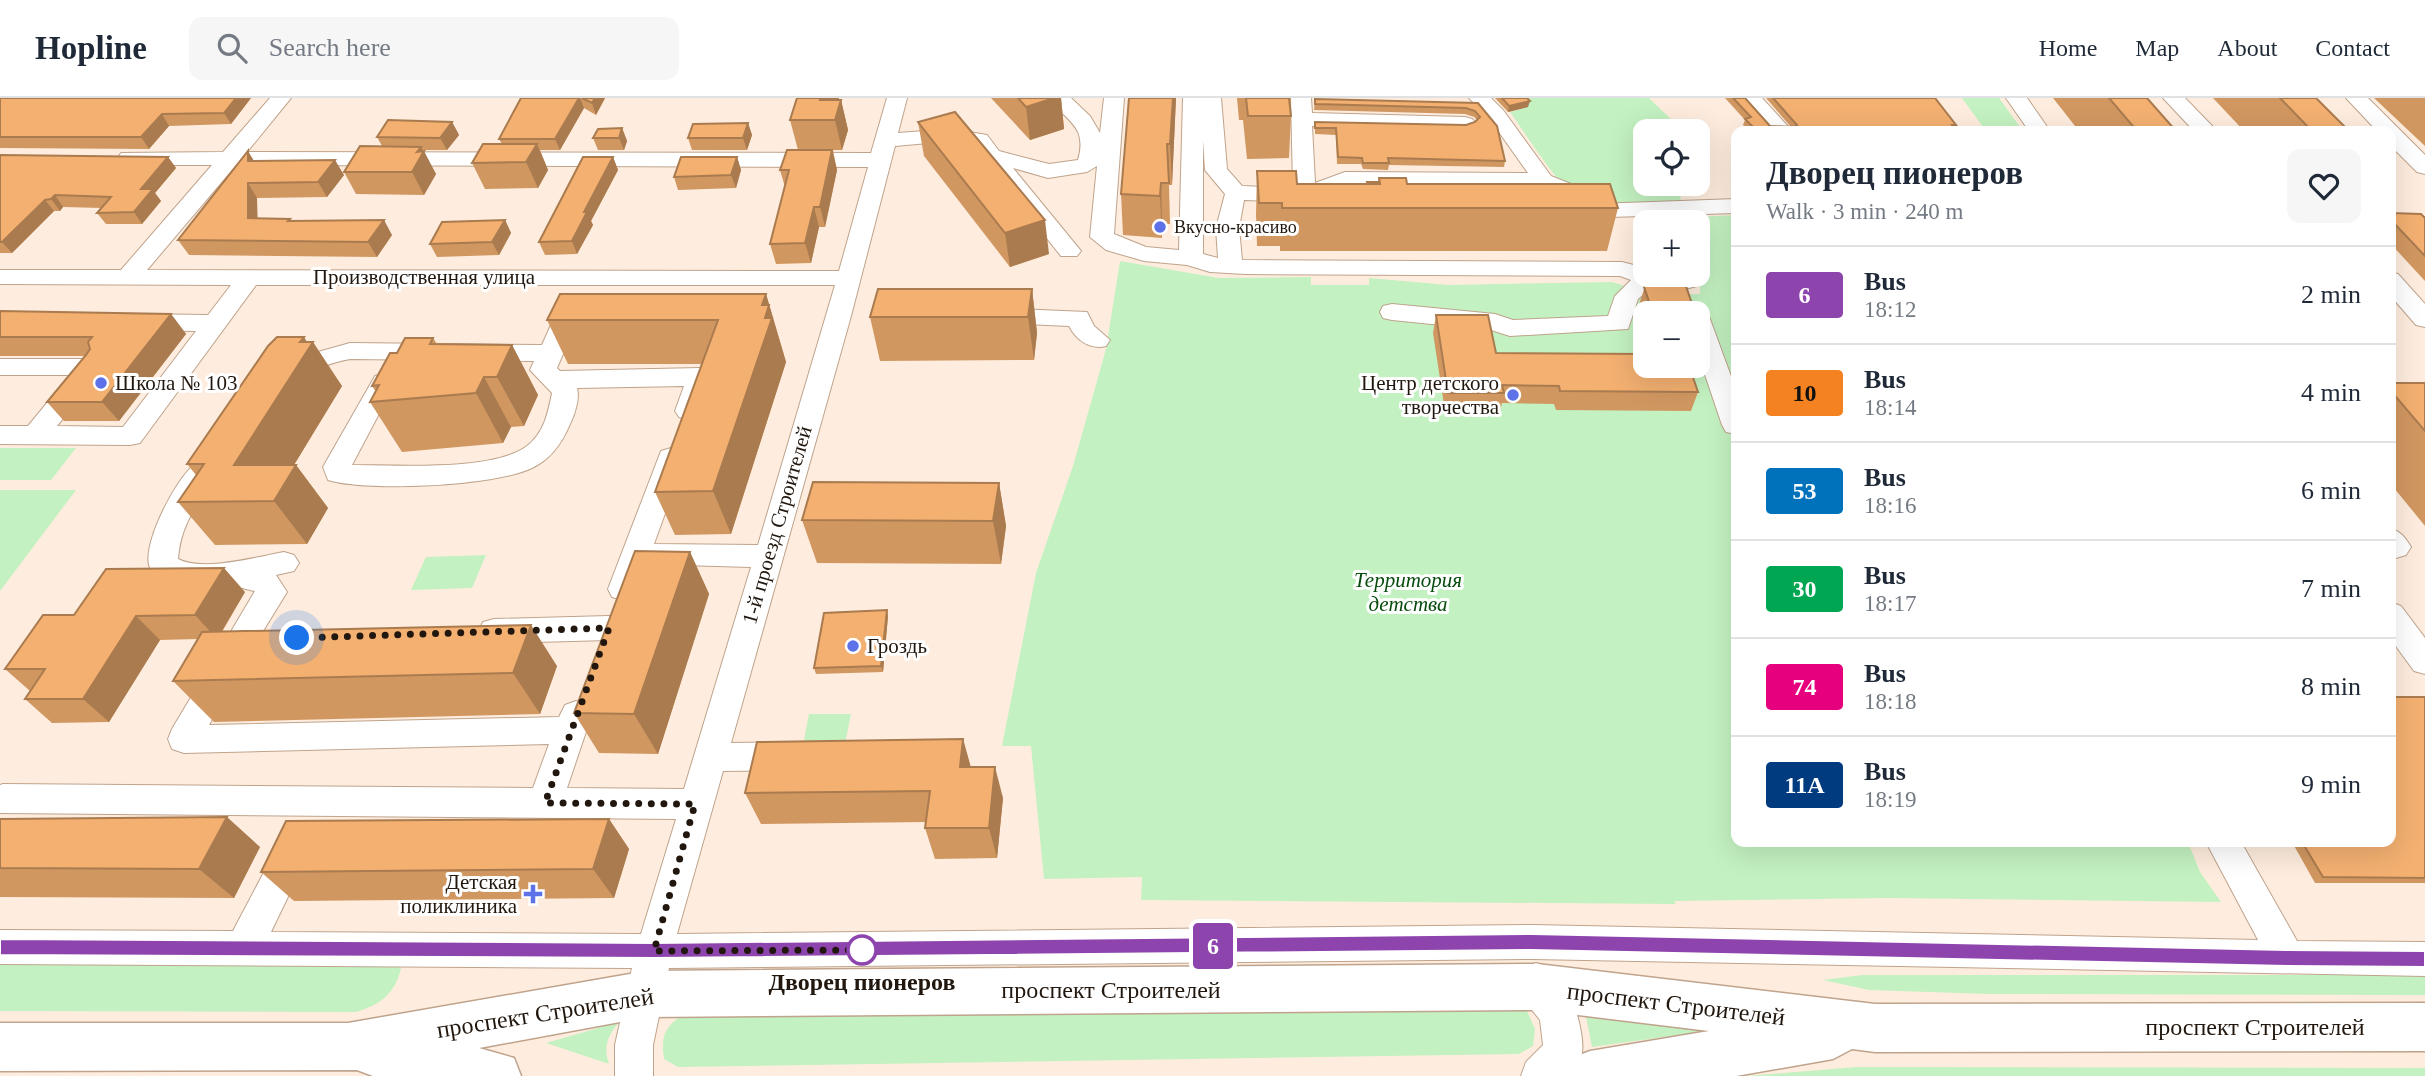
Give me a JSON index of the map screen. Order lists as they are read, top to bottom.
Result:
{
  "streets": {
    "main road": ["проспект Строителей"],
    "street": ["Производственная улица", "1-й проезд Строителей"]
  },
  "crossings": [
    ["Производственная улица", "1-й проезд Строителей"],
    ["1-й проезд Строителей", "проспект Строителей"]
  ],
  "parks": ["Территория детства"],
  "places": {
    "other": [
      "Вкусно-красиво",
      "Школа № 103",
      "Центр детского творчества",
      "Гроздь",
      "Дворец пионеров"
    ],
    "health": ["Детская поликлиника"]
  },
  "lines": ["bus line 6"],
  "page": {
    "header": "Hopline",
    "search": "Search here",
    "nav": [
      "Home",
      "Map",
      "About",
      "Contact"
    ],
    "on_map": "6",
    "map_buttons": ["+", "−"],
    "heading": ["Дворец пионеров", "Walk · 3 min · 240 m"],
    "list": [
      {
        "mark": "6",
        "name": "Bus",
        "note": "18:12",
        "value": "2 min"
      },
      {
        "mark": "10",
        "name": "Bus",
        "note": "18:14",
        "value": "4 min"
      },
      {
        "mark": "53",
        "name": "Bus",
        "note": "18:16",
        "value": "6 min"
      },
      {
        "mark": "30",
        "name": "Bus",
        "note": "18:17",
        "value": "7 min"
      },
      {
        "mark": "74",
        "name": "Bus",
        "note": "18:18",
        "value": "8 min"
      },
      {
        "mark": "11А",
        "name": "Bus",
        "note": "18:19",
        "value": "9 min"
      }
    ]
  }
}
